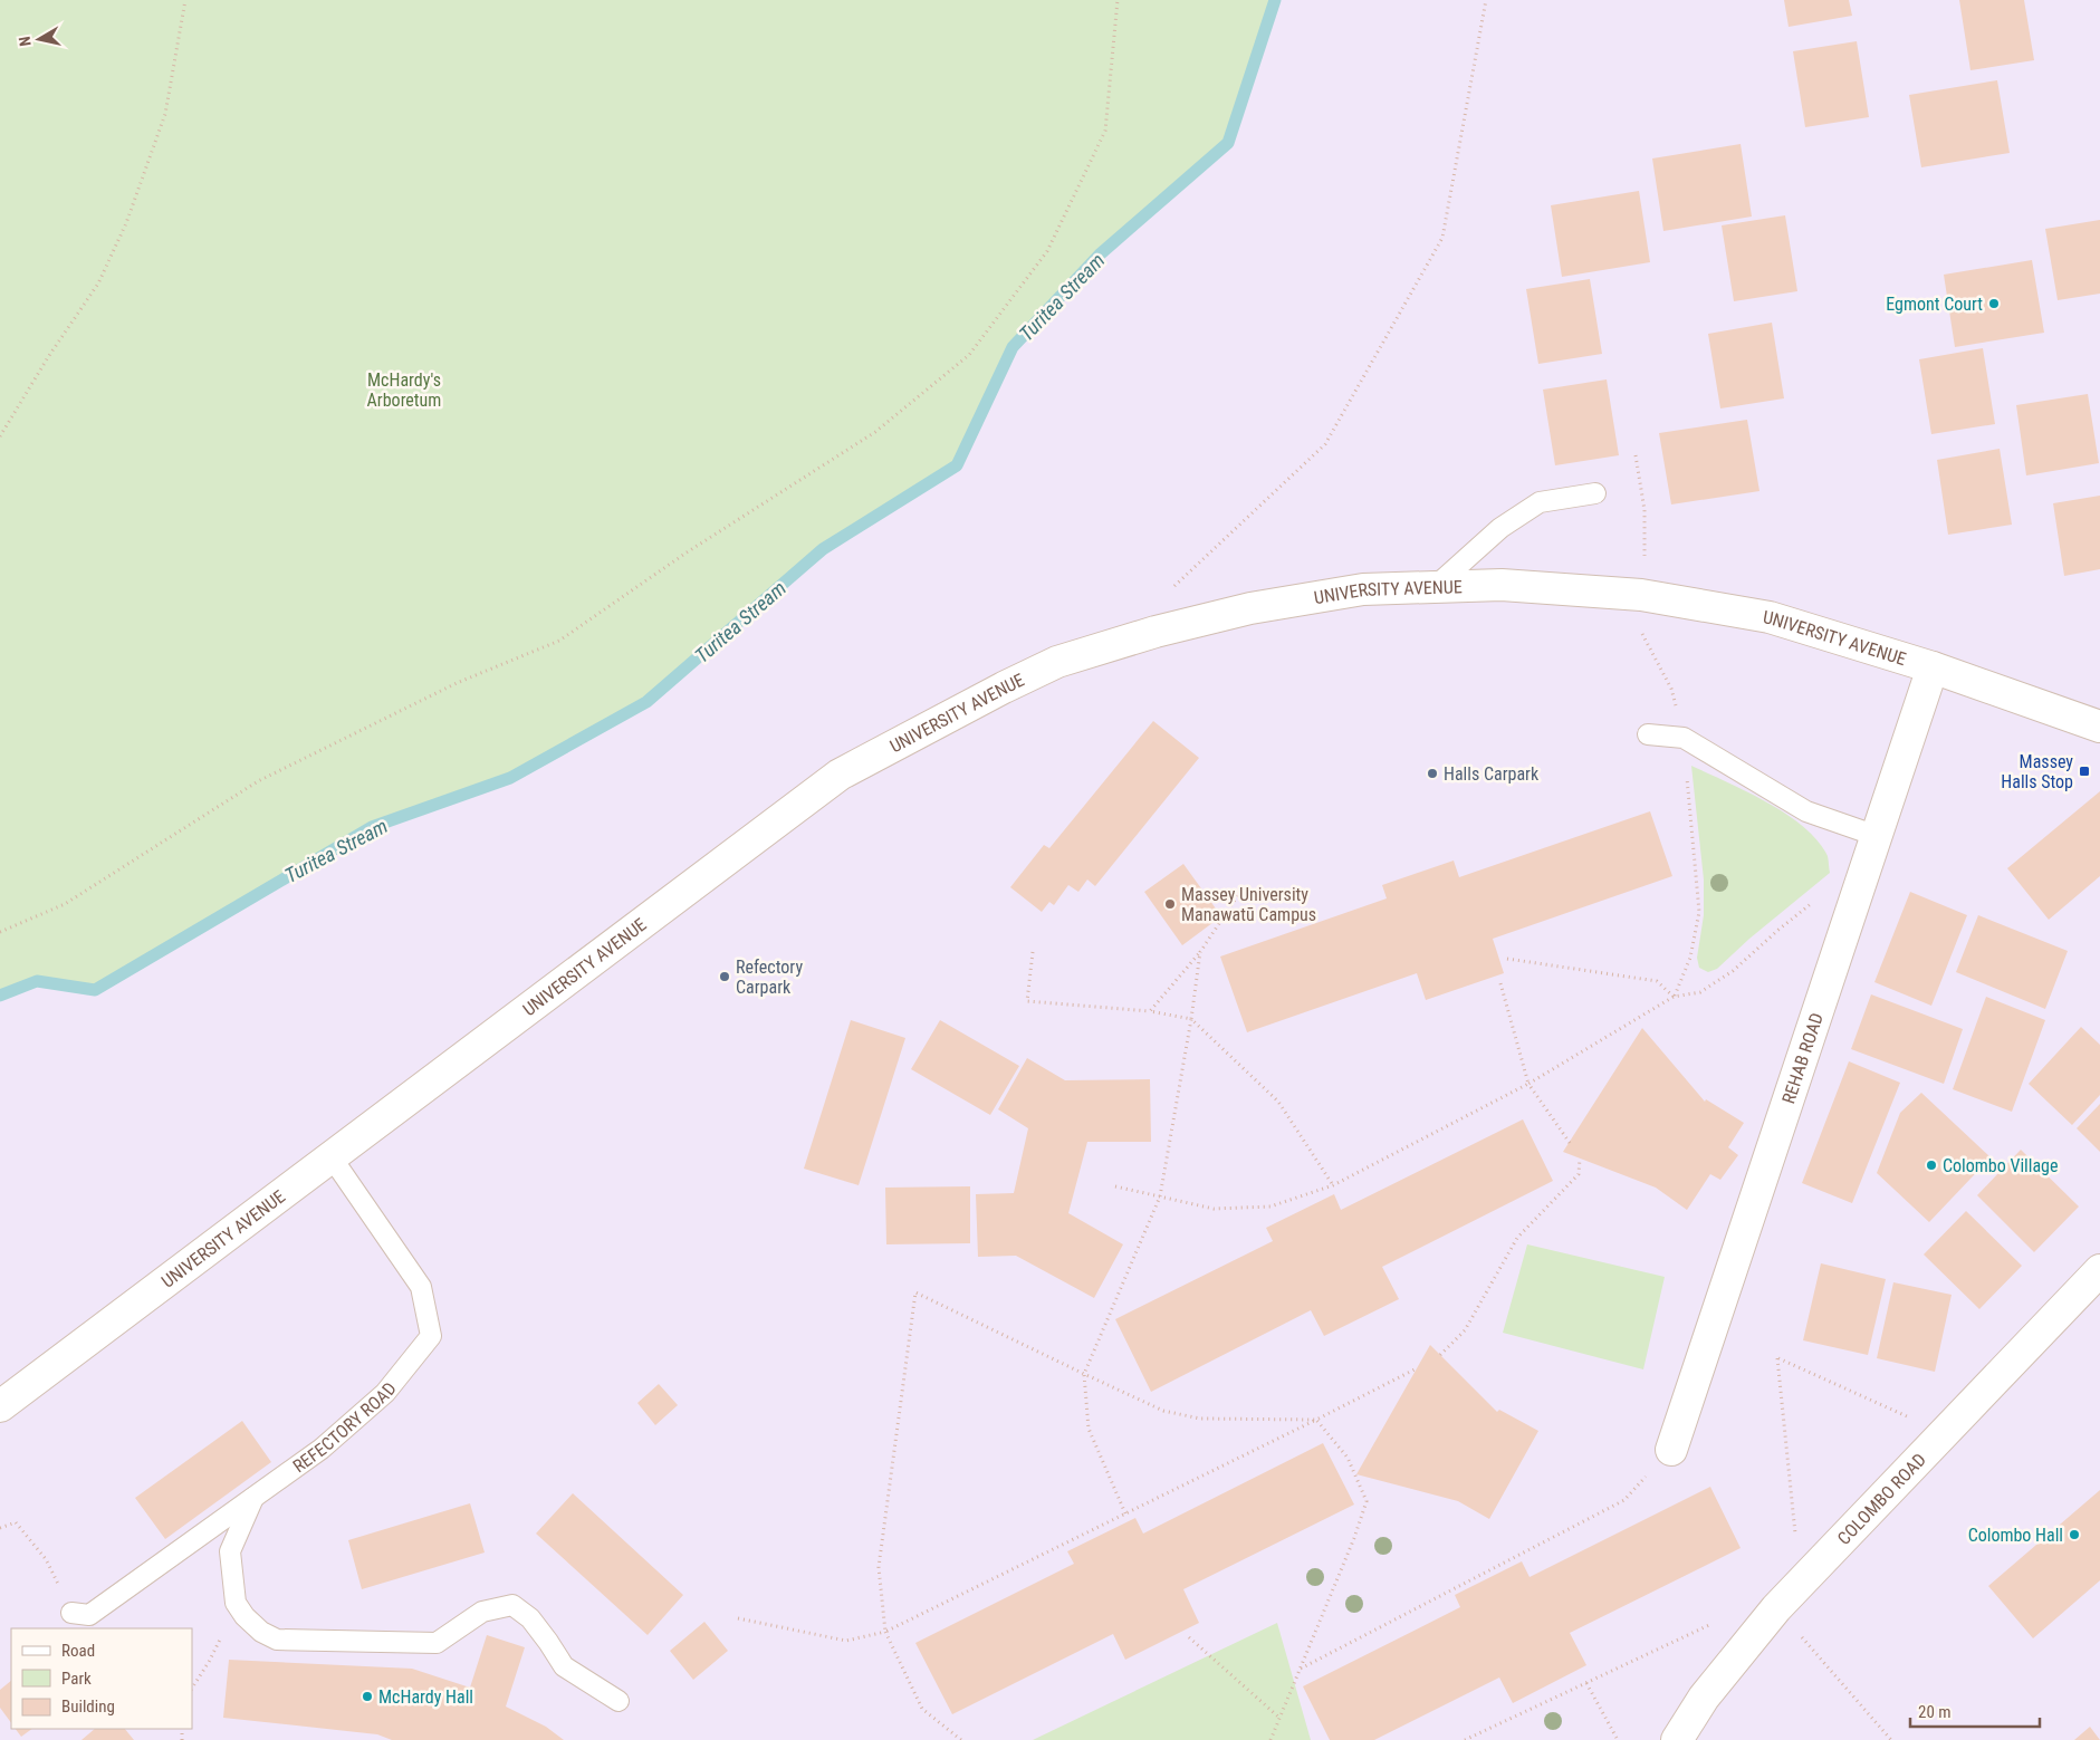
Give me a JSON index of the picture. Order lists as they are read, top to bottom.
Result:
{
  "streets": {
    "street": ["UNIVERSITY AVENUE", "REHAB ROAD", "COLOMBO ROAD"],
    "lane": ["REFECTORY ROAD"]
  },
  "crossings": [
    ["UNIVERSITY AVENUE", "REHAB ROAD"],
    ["UNIVERSITY AVENUE", "REFECTORY ROAD"]
  ],
  "water": ["Turitea Stream"],
  "parks": ["McHardy's Arboretum"],
  "places": {
    "other": [
      "Egmont Court",
      "Halls Carpark",
      "Massey University Manawatū Campus",
      "Refectory Carpark",
      "Colombo Village",
      "Colombo Hall",
      "McHardy Hall"
    ],
    "transit": ["Massey Halls Stop"]
  },
  "legend": ["Road", "Park", "Building"],
  "scale_bar": "20 m",
  "north": "left"
}
